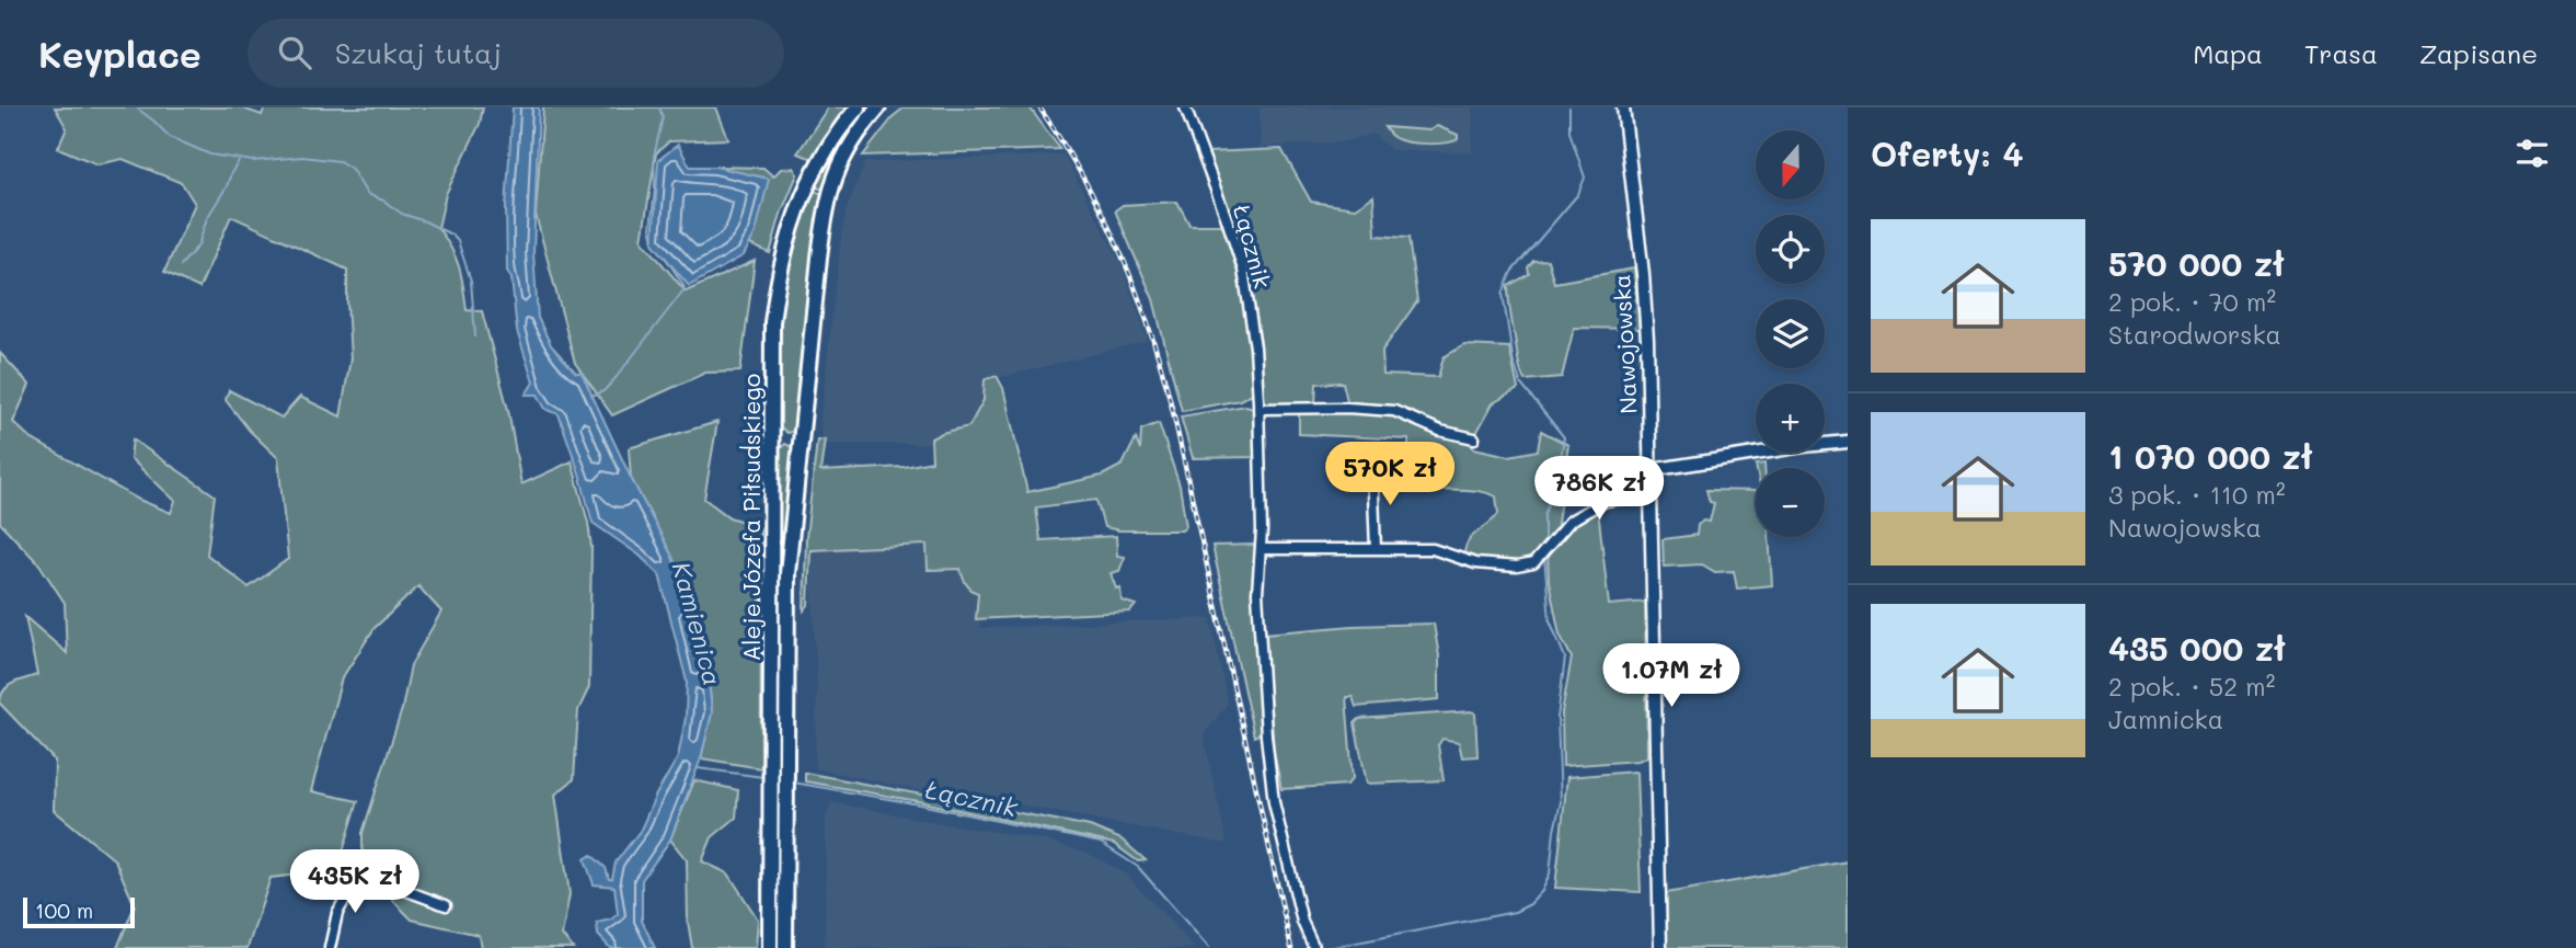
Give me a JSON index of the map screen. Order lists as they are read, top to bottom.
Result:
{
  "streets": {
    "main road": ["Aleje Józefa Piłsudskiego"],
    "street": ["Łącznik", "Nawojowska"]
  },
  "water": ["Kamienica", "Łącznik"],
  "scale_bar": "100 m",
  "north": "bottom",
  "page": {
    "header": "Keyplace",
    "search": "Szukaj tutaj",
    "nav": ["Mapa", "Trasa", "Zapisane"],
    "heading": "Oferty: 4",
    "map_buttons": ["+", "−"],
    "list": [
      {
        "name": "570 000 zł",
        "note": "2 pok. · 70 m² · Starodworska"
      },
      {
        "name": "1 070 000 zł",
        "note": "3 pok. · 110 m² · Nawojowska"
      },
      {
        "name": "435 000 zł",
        "note": "2 pok. · 52 m² · Jamnicka"
      }
    ],
    "price": [
      "570K zł",
      "786K zł",
      "1.07M zł",
      "435K zł"
    ],
    "scale": "100 m"
  }
}
